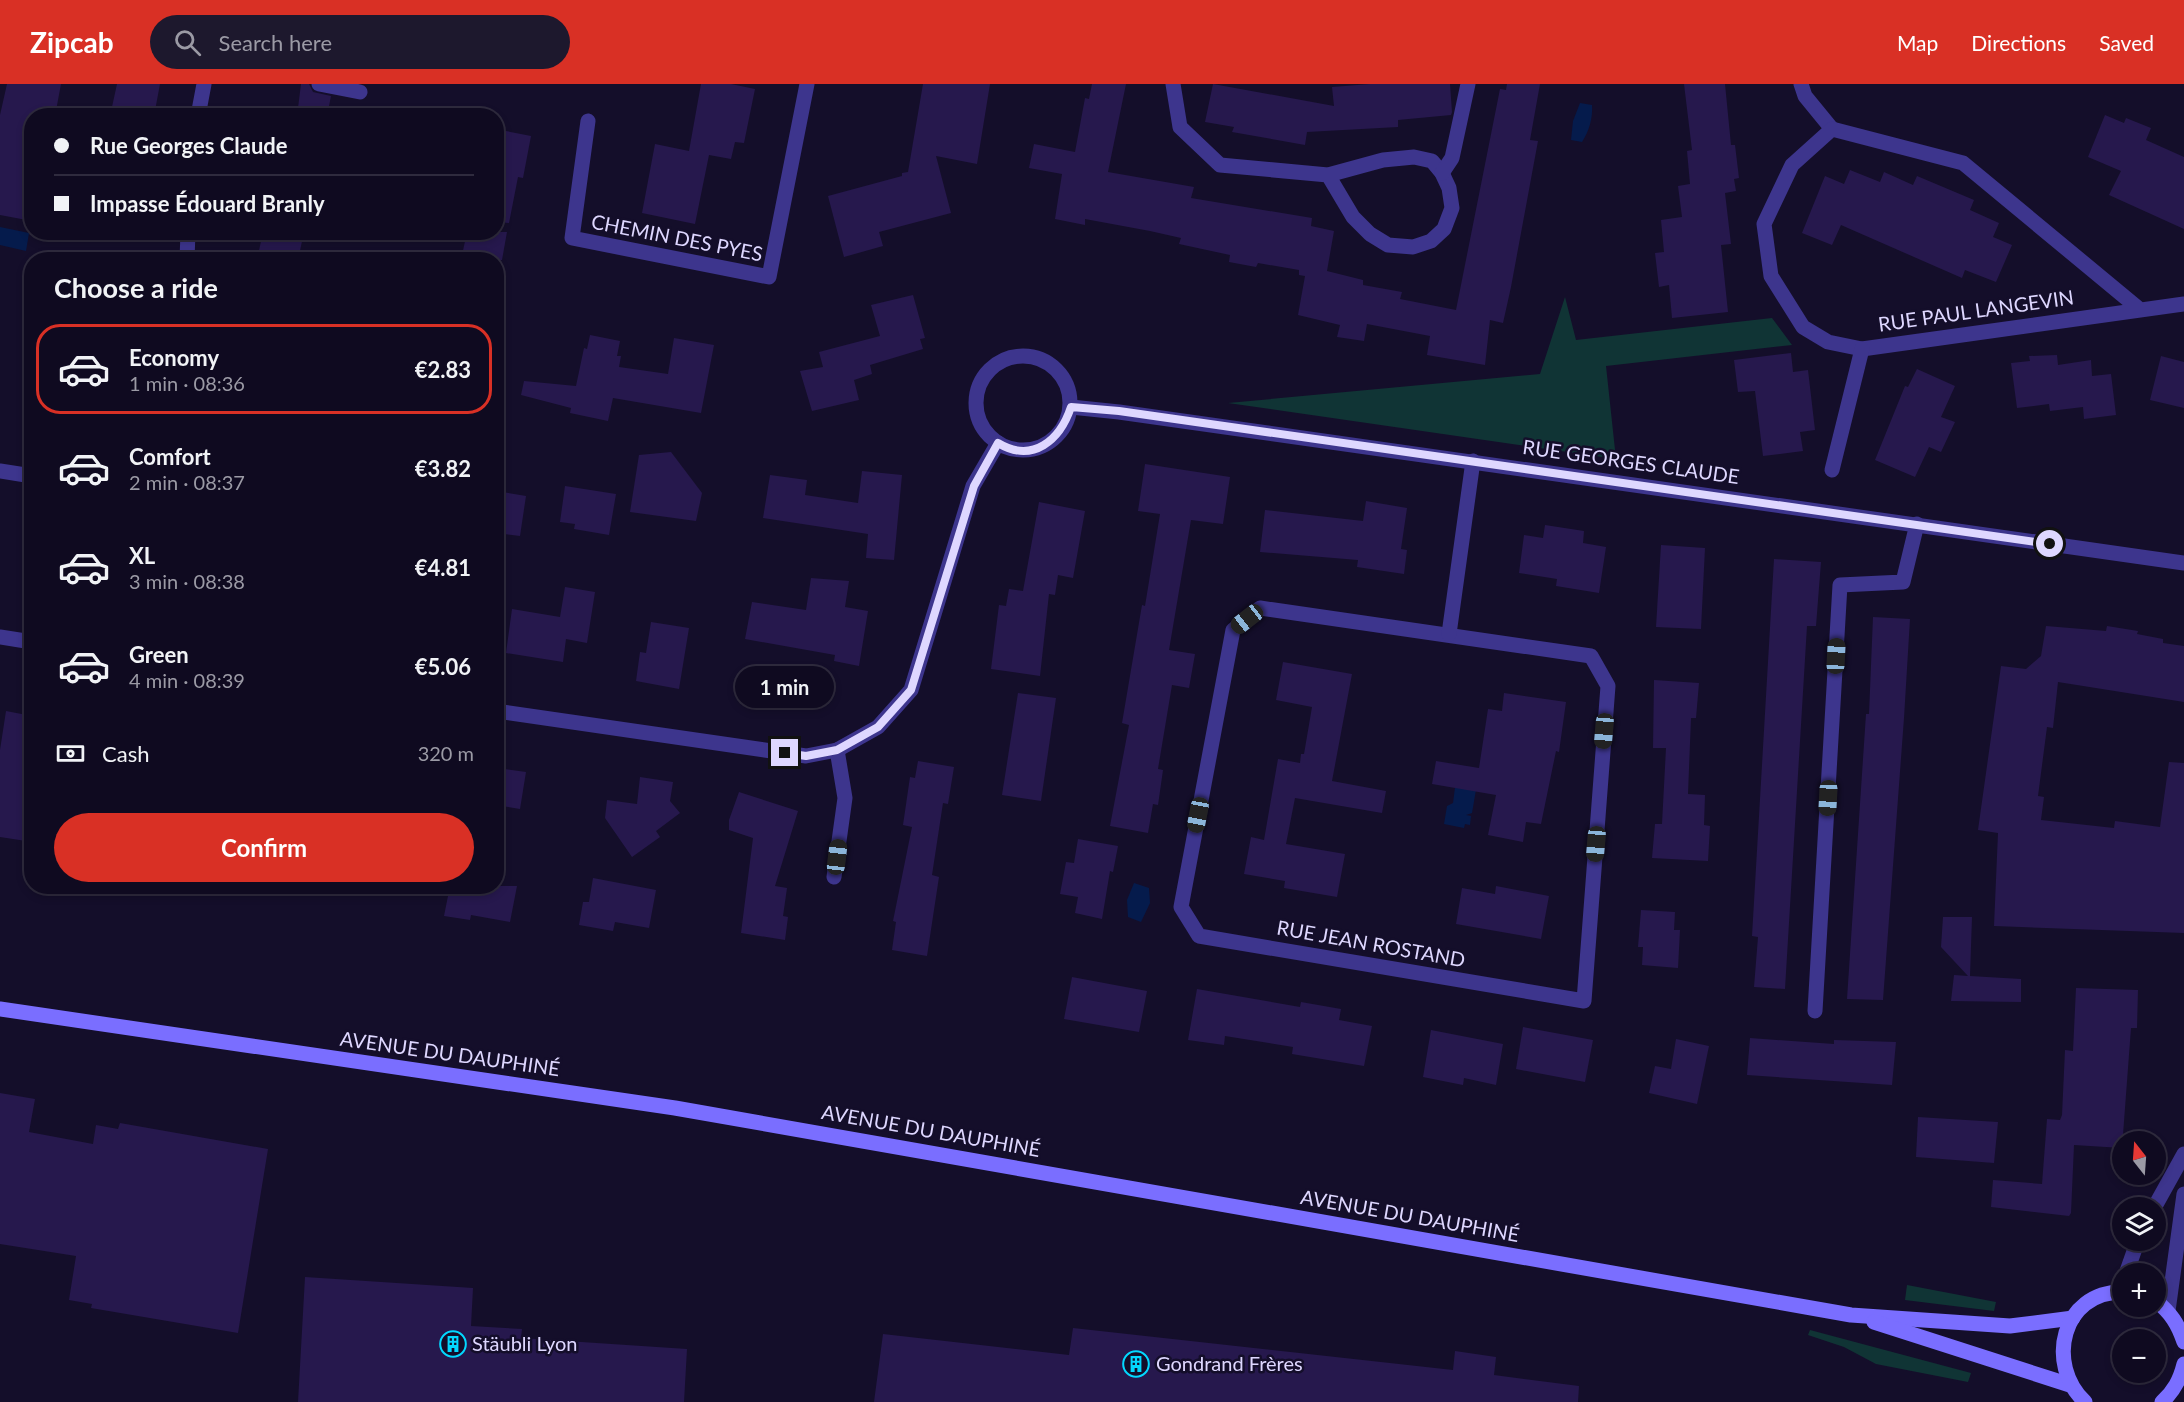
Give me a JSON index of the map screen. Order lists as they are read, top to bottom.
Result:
{
  "streets": {
    "main road": ["AVENUE DU DAUPHINÉ"],
    "street": [
      "CHEMIN DES PYES",
      "RUE PAUL LANGEVIN",
      "RUE GEORGES CLAUDE",
      "RUE JEAN ROSTAND"
    ]
  },
  "places": {
    "building": ["Stäubli Lyon", "Gondrand Frères"]
  },
  "north": "top",
  "page": {
    "header": "Zipcab",
    "search": "Search here",
    "nav": ["Map", "Directions", "Saved"],
    "banner": ["Rue Georges Claude", "Impasse Édouard Branly"],
    "heading": "Choose a ride",
    "list": [
      {
        "name": "Economy",
        "note": "1 min · 08:36",
        "value": "€2.83"
      },
      {
        "name": "Comfort",
        "note": "2 min · 08:37",
        "value": "€3.82"
      },
      {
        "name": "XL",
        "note": "3 min · 08:38",
        "value": "€4.81"
      },
      {
        "name": "Green",
        "note": "4 min · 08:39",
        "value": "€5.06"
      }
    ],
    "bubble": "1 min",
    "pay": ["Cash", "320 m"],
    "buttons": "Confirm",
    "map_buttons": ["+", "−"]
  }
}
